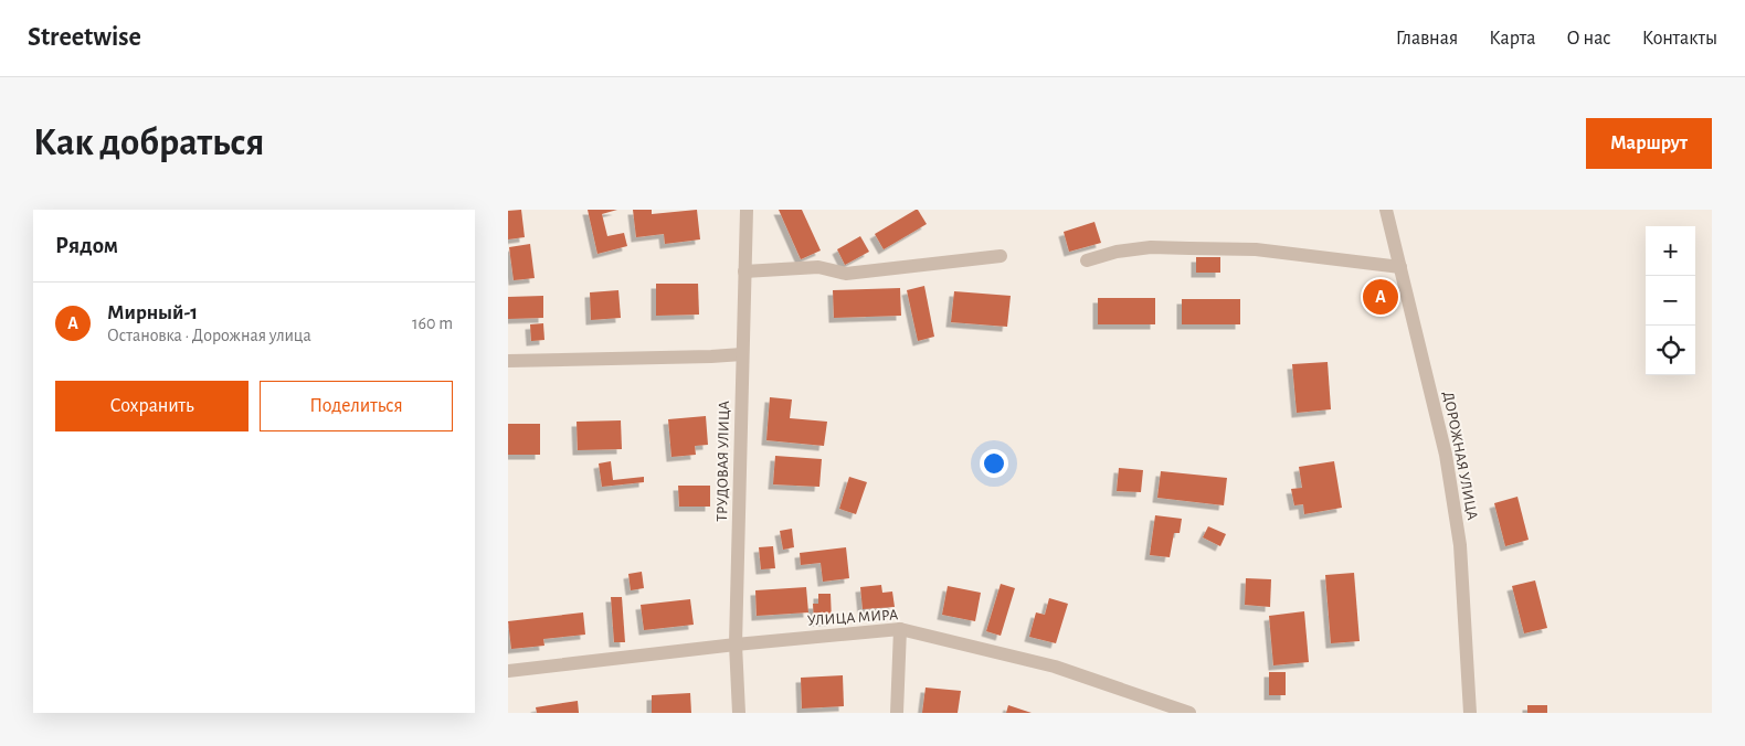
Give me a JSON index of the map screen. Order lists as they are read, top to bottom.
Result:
{
  "streets": {
    "street": ["ДОРОЖНАЯ УЛИЦА", "ТРУДОВАЯ УЛИЦА", "УЛИЦА МИРА"]
  },
  "crossings": [
    ["ТРУДОВАЯ УЛИЦА", "УЛИЦА МИРА"]
  ],
  "page": {
    "header": "Streetwise",
    "nav": [
      "Главная",
      "Карта",
      "О нас",
      "Контакты"
    ],
    "buttons": [
      "Маршрут",
      ["Сохранить", "Поделиться"]
    ],
    "title": "Как добраться",
    "heading": "Рядом",
    "map_buttons": ["+", "−"],
    "pins": "A",
    "list": [
      {
        "mark": "A",
        "name": "Мирный-1",
        "note": "Остановка · Дорожная улица",
        "value": "160 m"
      }
    ]
  }
}
